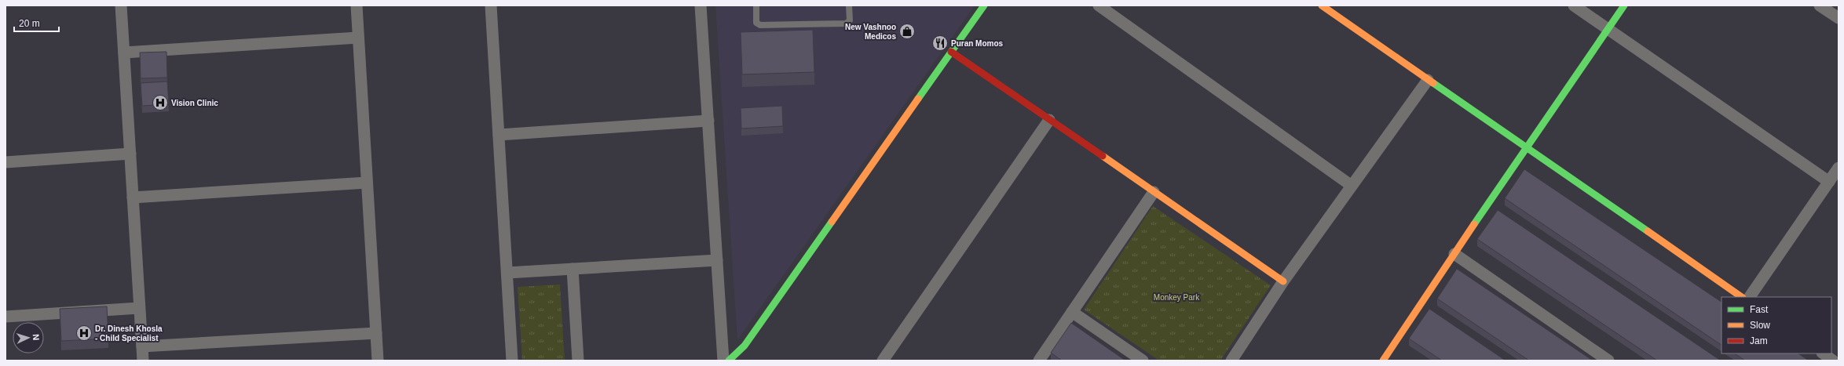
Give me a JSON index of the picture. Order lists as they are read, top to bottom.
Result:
{
  "parks": ["Monkey Park"],
  "places": {
    "shop": ["New Vashnoo Medicos"],
    "restaurant": ["Puran Momos"],
    "hospital": ["Vision Clinic", "Dr. Dinesh Khosla - Child Specialist"]
  },
  "legend": ["Fast", "Slow", "Jam"],
  "scale_bar": "20 m",
  "north": "right"
}
